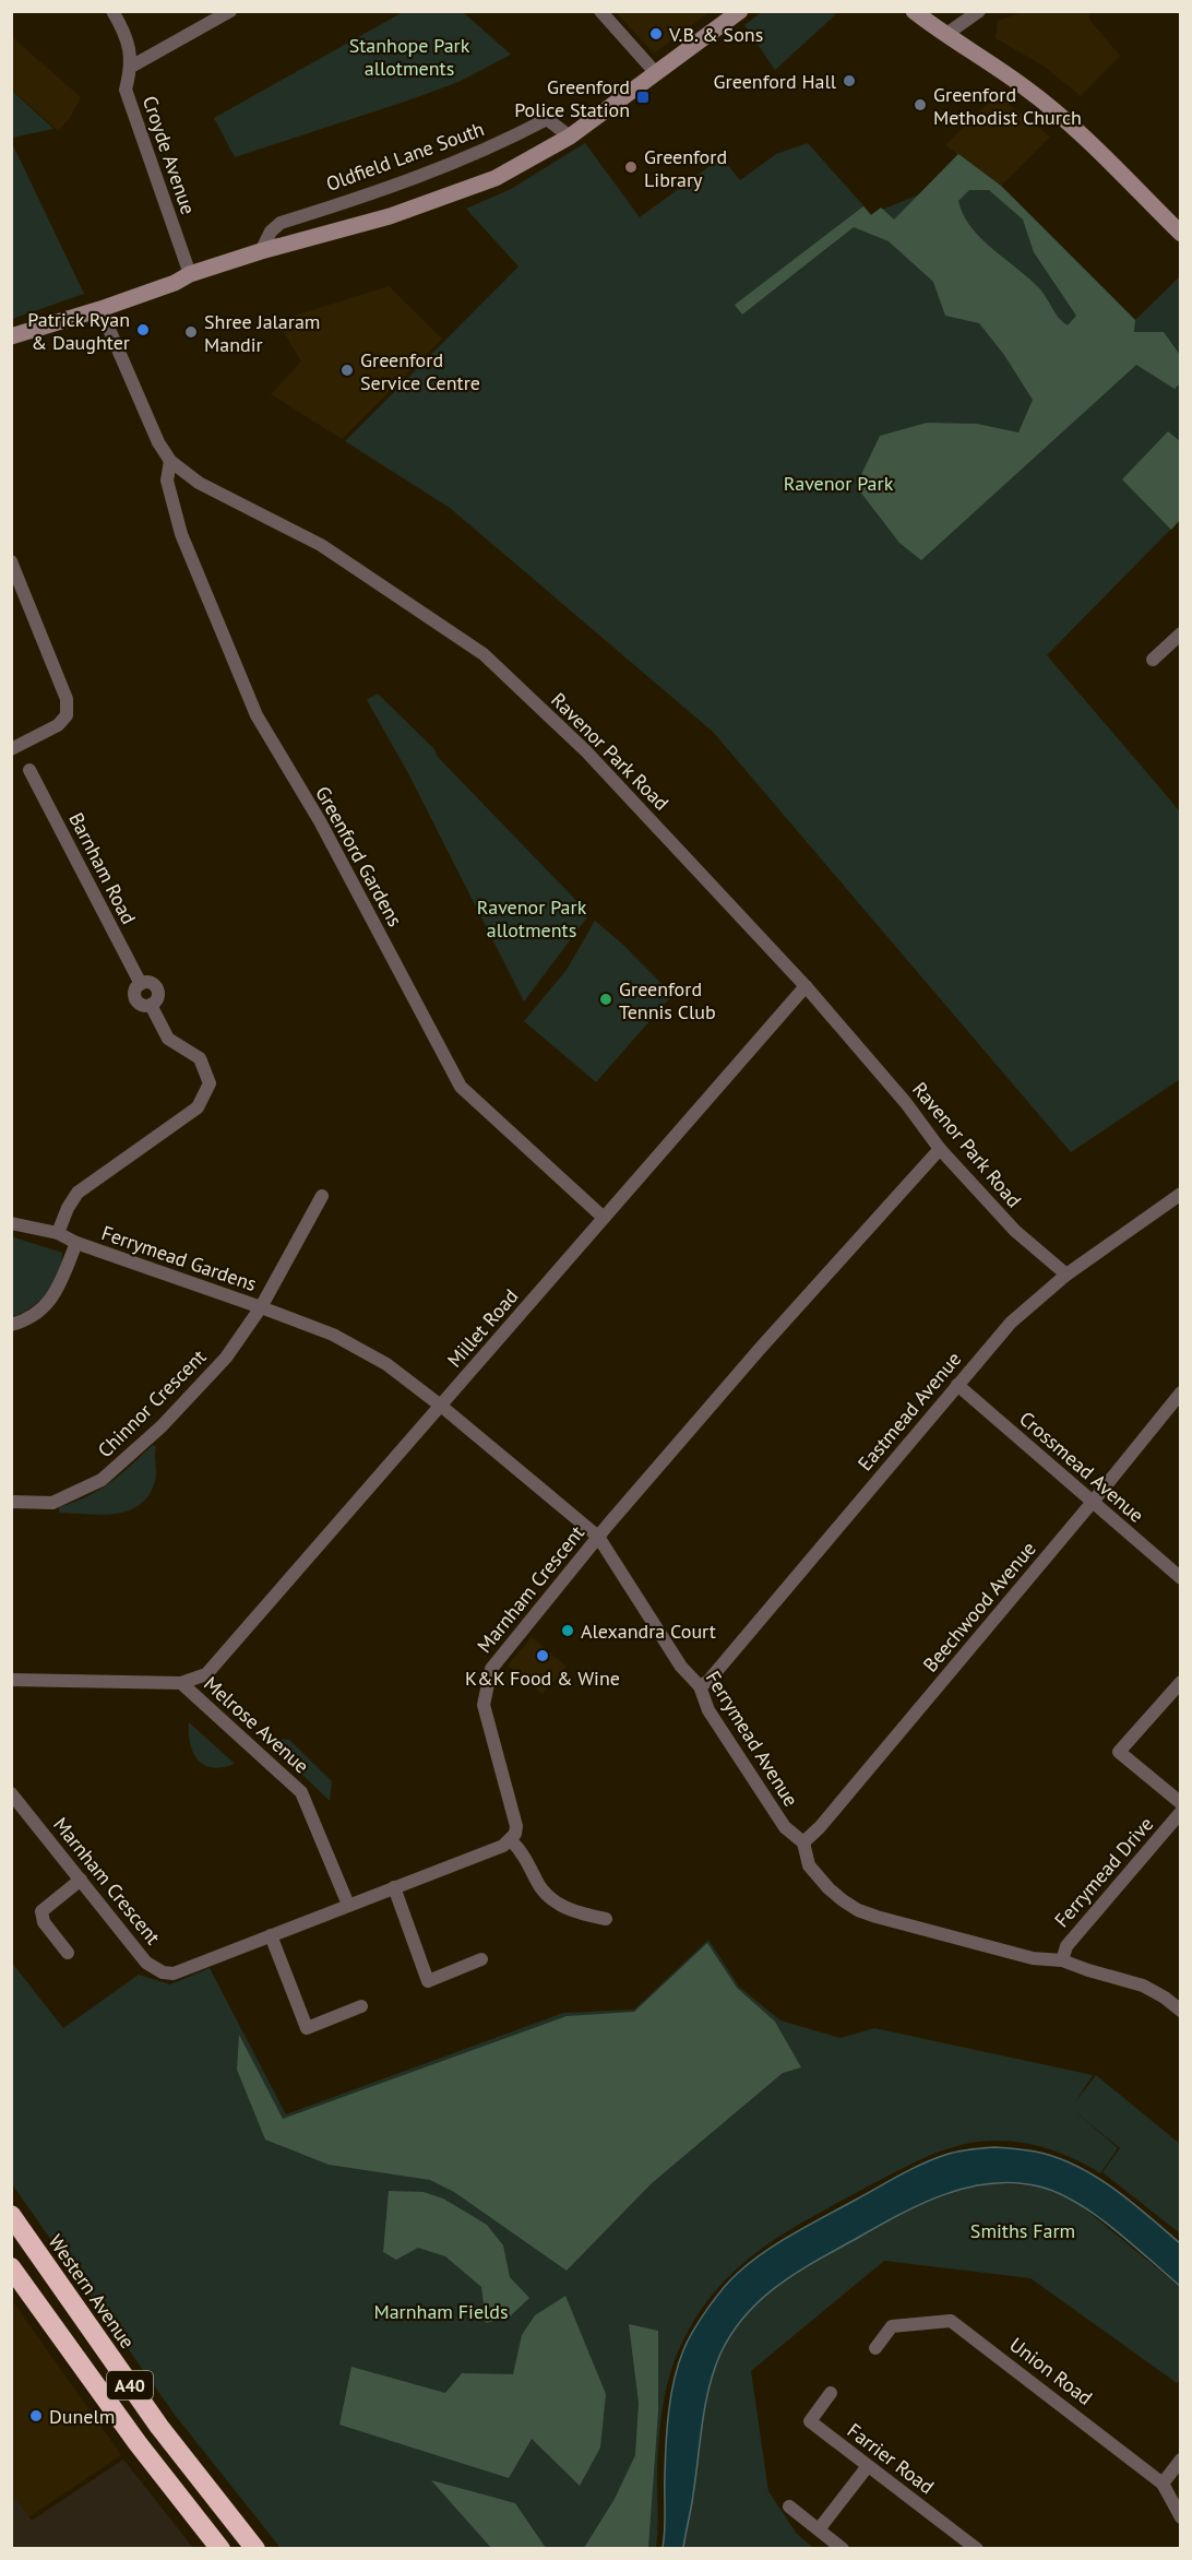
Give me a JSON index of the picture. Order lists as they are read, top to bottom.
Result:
{
  "streets": {
    "highway": ["Western Avenue", "A40"],
    "street": [
      "Croyde Avenue",
      "Oldfield Lane South",
      "Ravenor Park Road",
      "Greenford Gardens",
      "Barnham Road",
      "Ferrymead Gardens",
      "Millet Road",
      "Chinnor Crescent",
      "Eastmead Avenue",
      "Crossmead Avenue",
      "Marnham Crescent",
      "Beechwood Avenue",
      "Melrose Avenue",
      "Ferrymead Avenue",
      "Ferrymead Drive",
      "Union Road",
      "Farrier Road"
    ]
  },
  "crossings": [
    ["Ravenor Park Road", "Greenford Gardens"],
    ["Ravenor Park Road", "Millet Road"],
    ["Ravenor Park Road", "Eastmead Avenue"],
    ["Ravenor Park Road", "Marnham Crescent"],
    ["Greenford Gardens", "Millet Road"],
    ["Barnham Road", "Ferrymead Gardens"],
    ["Ferrymead Gardens", "Chinnor Crescent"],
    ["Ferrymead Gardens", "Ferrymead Avenue"],
    ["Millet Road", "Melrose Avenue"],
    ["Millet Road", "Ferrymead Avenue"],
    ["Eastmead Avenue", "Crossmead Avenue"],
    ["Eastmead Avenue", "Ferrymead Avenue"],
    ["Crossmead Avenue", "Beechwood Avenue"],
    ["Marnham Crescent", "Melrose Avenue"],
    ["Marnham Crescent", "Ferrymead Avenue"],
    ["Beechwood Avenue", "Ferrymead Avenue"],
    ["Ferrymead Avenue", "Ferrymead Drive"]
  ],
  "parks": [
    "Stanhope Park allotments",
    "Ravenor Park",
    "Ravenor Park allotments",
    "Smiths Farm",
    "Marnham Fields"
  ],
  "places": {
    "other": [
      "V.B. & Sons",
      "Greenford Hall",
      "Greenford Methodist Church",
      "Greenford Library",
      "Patrick Ryan & Daughter",
      "Shree Jalaram Mandir",
      "Greenford Service Centre",
      "Greenford Tennis Club",
      "Alexandra Court",
      "K&K Food & Wine",
      "Dunelm"
    ],
    "transit": ["Greenford Police Station"]
  }
}
